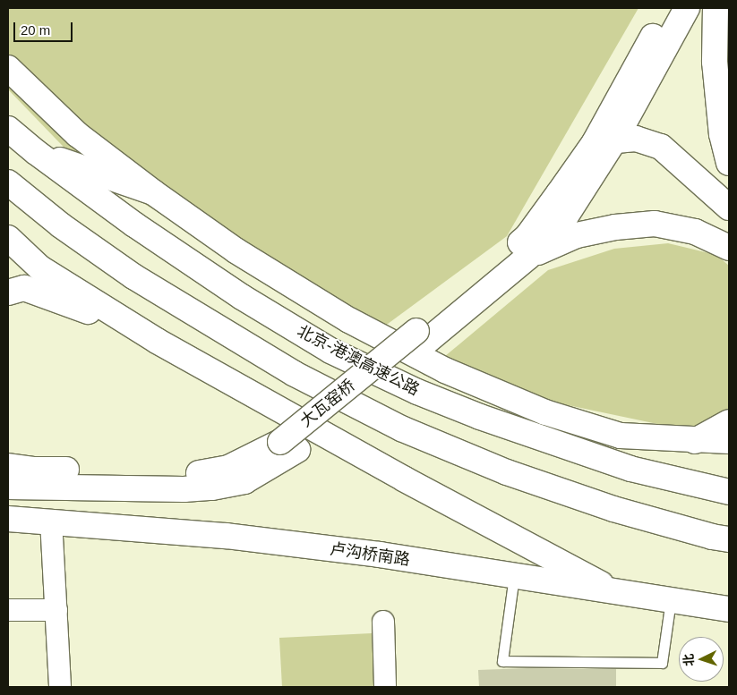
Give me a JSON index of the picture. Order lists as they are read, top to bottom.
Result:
{
  "streets": {
    "main road": ["北京-港澳高速公路", "大瓦窑桥", "卢沟桥南路"]
  },
  "scale_bar": "20 m",
  "north": "left"
}
